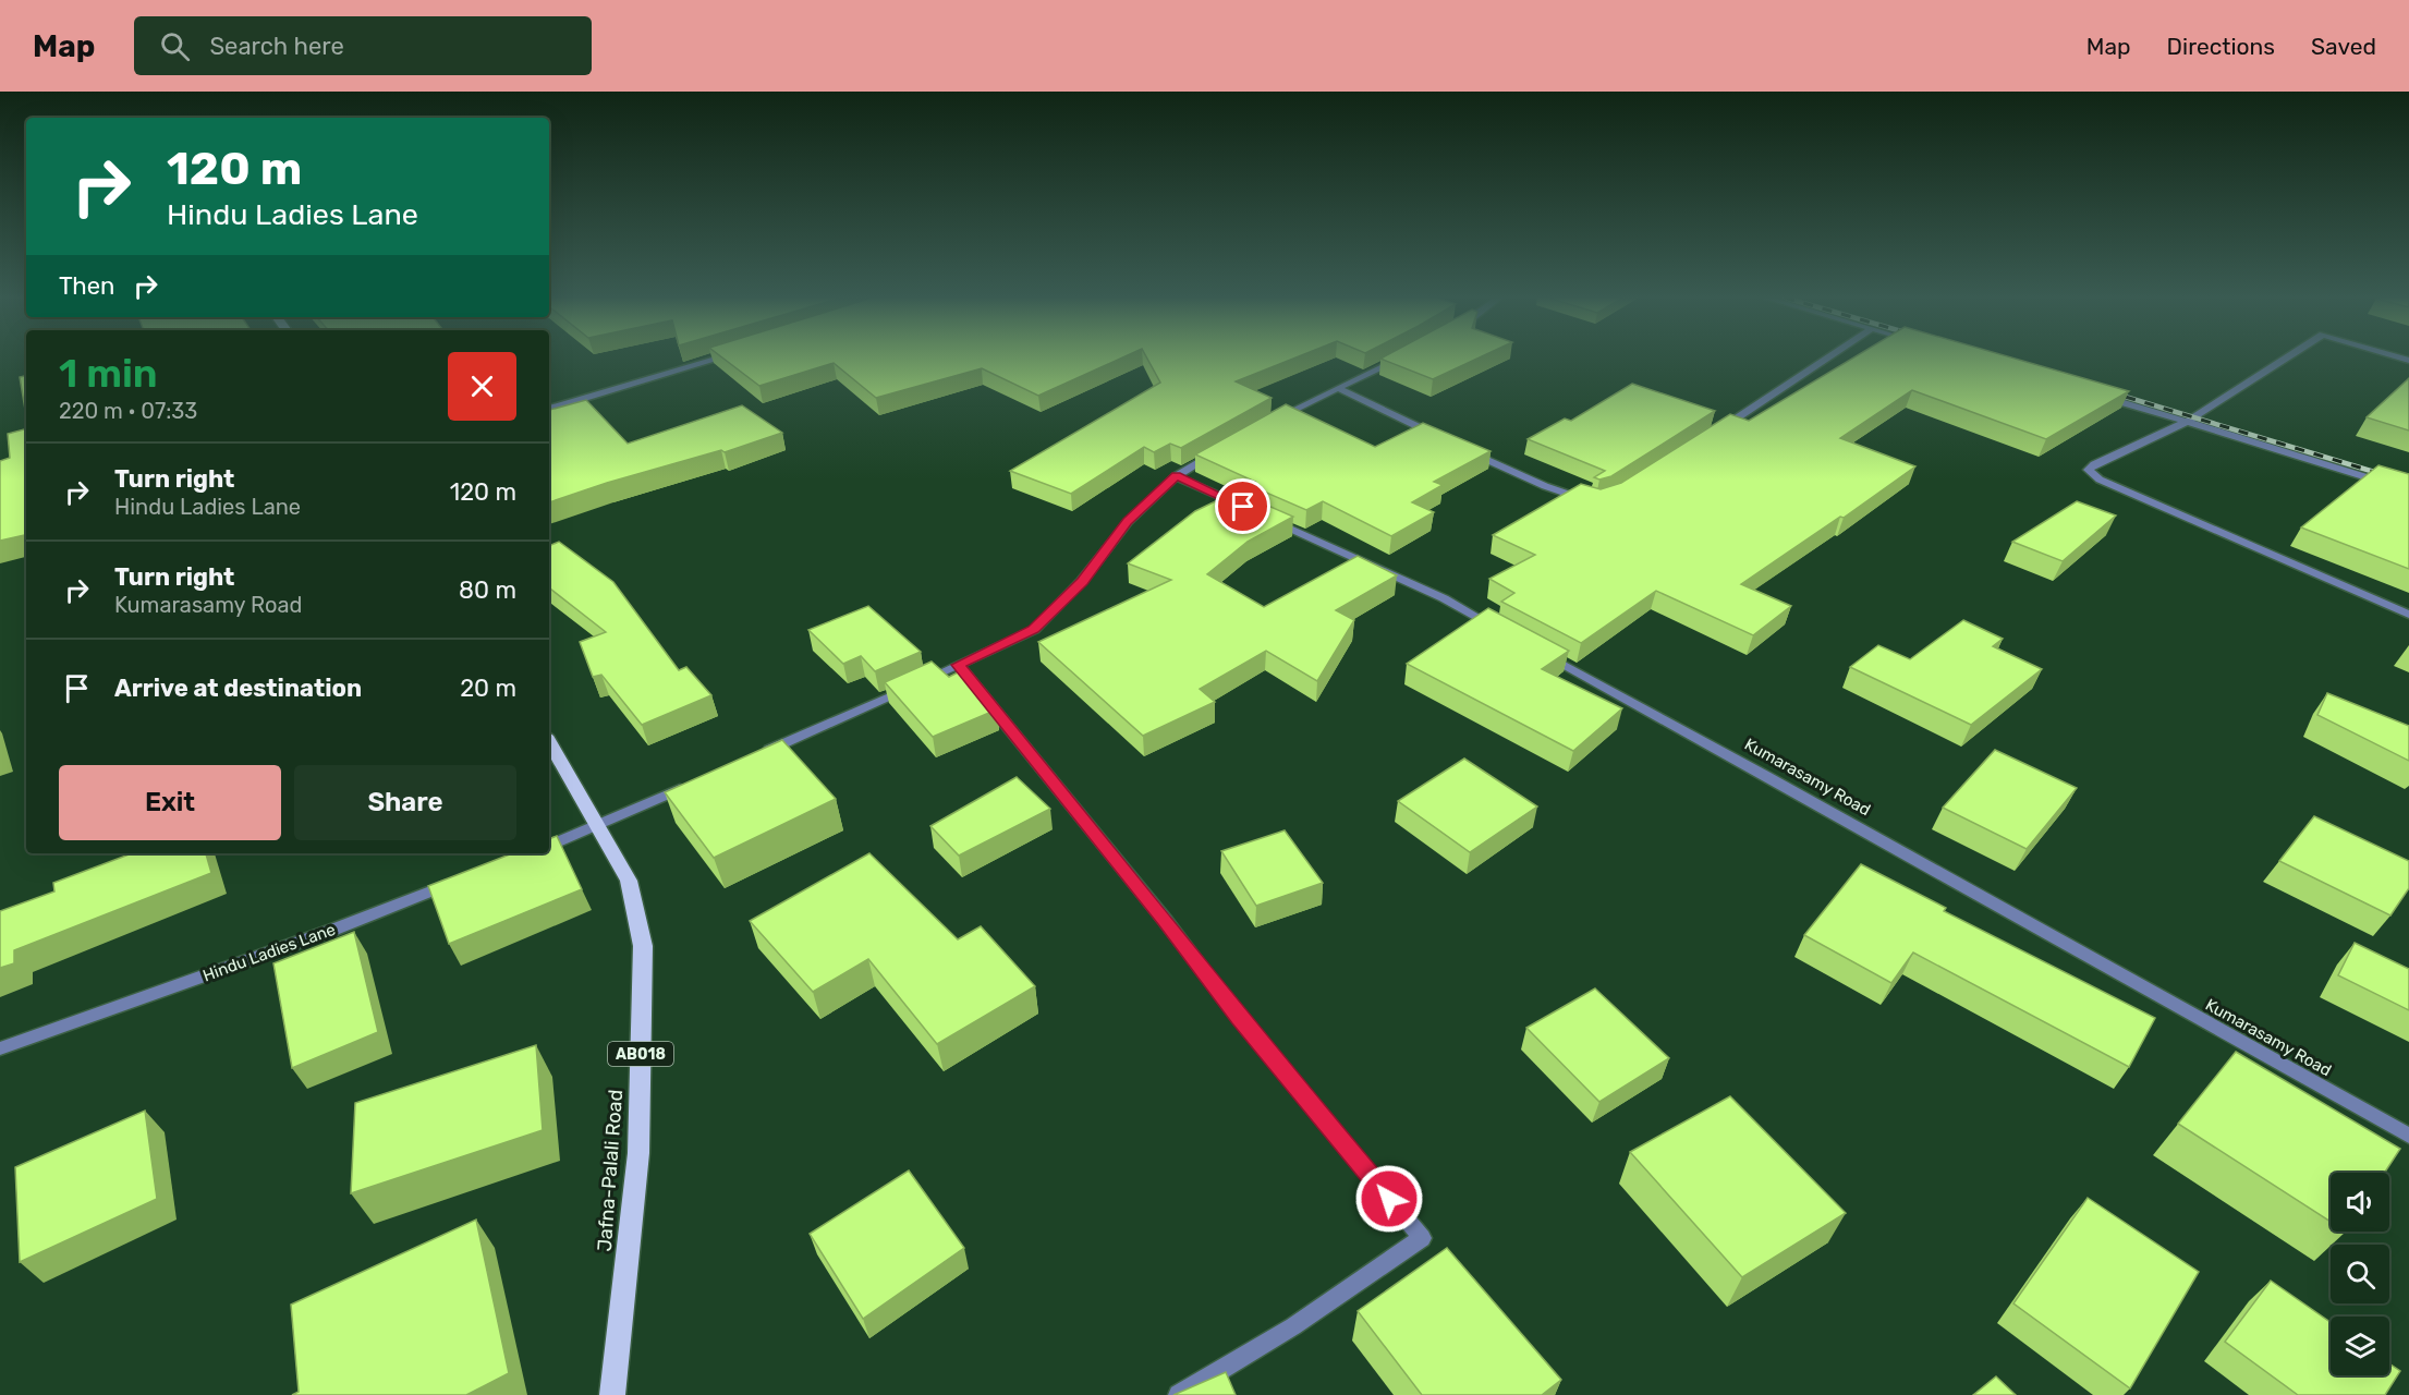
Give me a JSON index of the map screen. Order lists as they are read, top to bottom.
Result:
{
  "streets": {
    "main road": ["AB018", "Jafna-Palali Road"],
    "street": ["Kumarasamy Road", "Hindu Ladies Lane"]
  },
  "page": {
    "header": "Map",
    "search": "Search here",
    "nav": ["Map", "Directions", "Saved"],
    "turn": ["120 m", "Hindu Ladies Lane"],
    "then": "Then",
    "heading": ["1 min", "220 m · 07:33"],
    "list": [
      {
        "name": "Turn right",
        "note": "Hindu Ladies Lane",
        "value": "120 m"
      },
      {
        "name": "Turn right",
        "note": "Kumarasamy Road",
        "value": "80 m"
      },
      {
        "name": "Arrive at destination",
        "value": "20 m"
      }
    ],
    "buttons": ["Exit", "Share"]
  }
}
